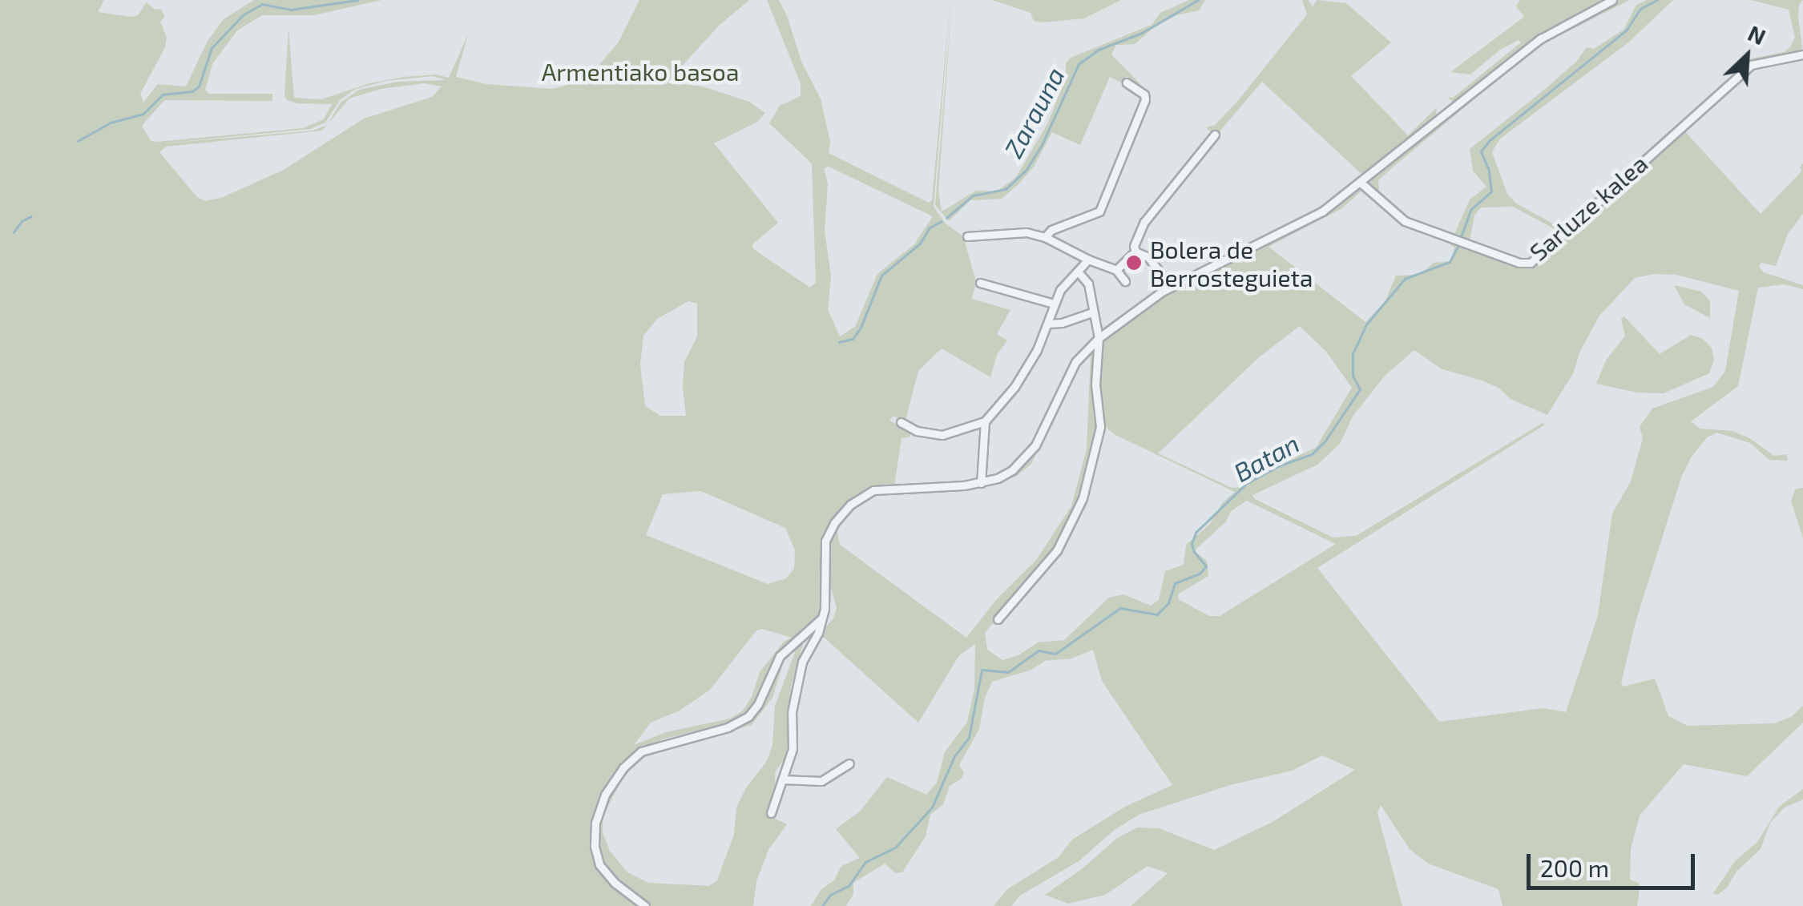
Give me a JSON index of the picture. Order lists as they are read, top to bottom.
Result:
{
  "streets": {
    "street": ["Sarluze kalea"]
  },
  "water": ["Zarauna", "Batan"],
  "parks": ["Armentiako basoa"],
  "places": ["Bolera de Berrosteguieta"],
  "scale_bar": "200 m",
  "north": "top right"
}
